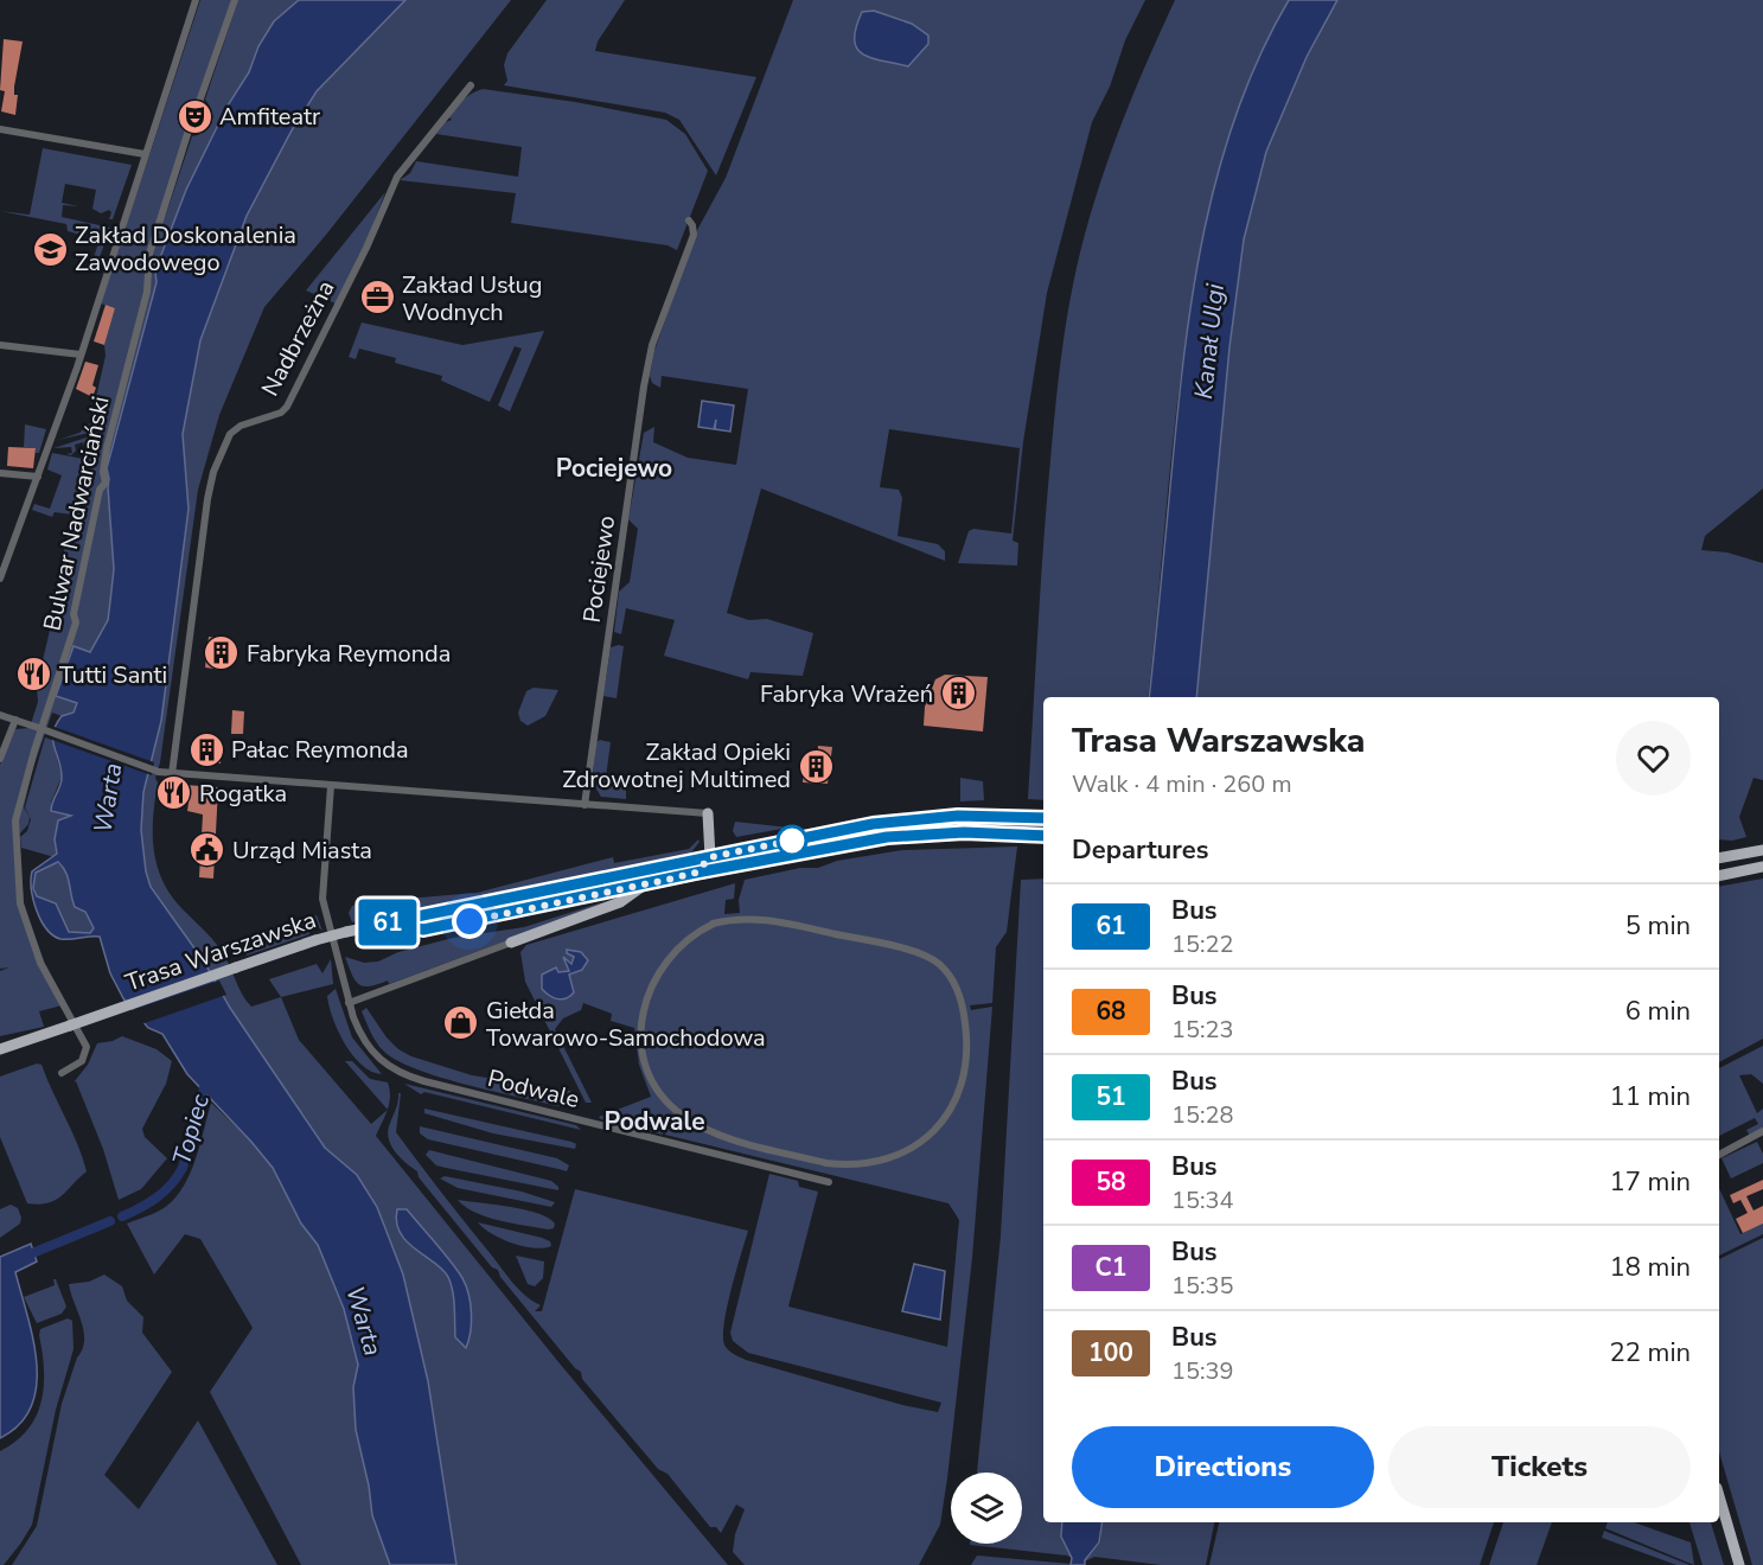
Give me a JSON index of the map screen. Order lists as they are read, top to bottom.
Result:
{
  "streets": {
    "main road": ["Trasa Warszawska"],
    "street": [
      "Nadbrzeżna",
      "Bulwar Nadwarciański",
      "Pociejewo",
      "Podwale"
    ]
  },
  "districts": ["Pociejewo", "Podwale"],
  "water": ["Kanał Ulgi", "Warta", "Topiec"],
  "places": {
    "theatre": ["Amfiteatr"],
    "school or university": ["Zakład Doskonalenia Zawodowego"],
    "office": ["Zakład Usług Wodnych"],
    "building": [
      "Fabryka Reymonda",
      "Fabryka Wrażeń",
      "Pałac Reymonda",
      "Zakład Opieki Zdrowotnej Multimed"
    ],
    "restaurant": ["Tutti Santi", "Rogatka"],
    "public building": ["Urząd Miasta"],
    "shop": ["Giełda Towarowo-Samochodowa"]
  },
  "lines": ["bus line 61"],
  "page": {
    "on_map": "61",
    "heading": [
      ["Trasa Warszawska", "Walk · 4 min · 260 m"],
      "Departures"
    ],
    "list": [
      {
        "mark": "61",
        "name": "Bus",
        "note": "15:22",
        "value": "5 min"
      },
      {
        "mark": "68",
        "name": "Bus",
        "note": "15:23",
        "value": "6 min"
      },
      {
        "mark": "51",
        "name": "Bus",
        "note": "15:28",
        "value": "11 min"
      },
      {
        "mark": "58",
        "name": "Bus",
        "note": "15:34",
        "value": "17 min"
      },
      {
        "mark": "C1",
        "name": "Bus",
        "note": "15:35",
        "value": "18 min"
      },
      {
        "mark": "100",
        "name": "Bus",
        "note": "15:39",
        "value": "22 min"
      }
    ],
    "buttons": ["Directions", "Tickets"]
  }
}
